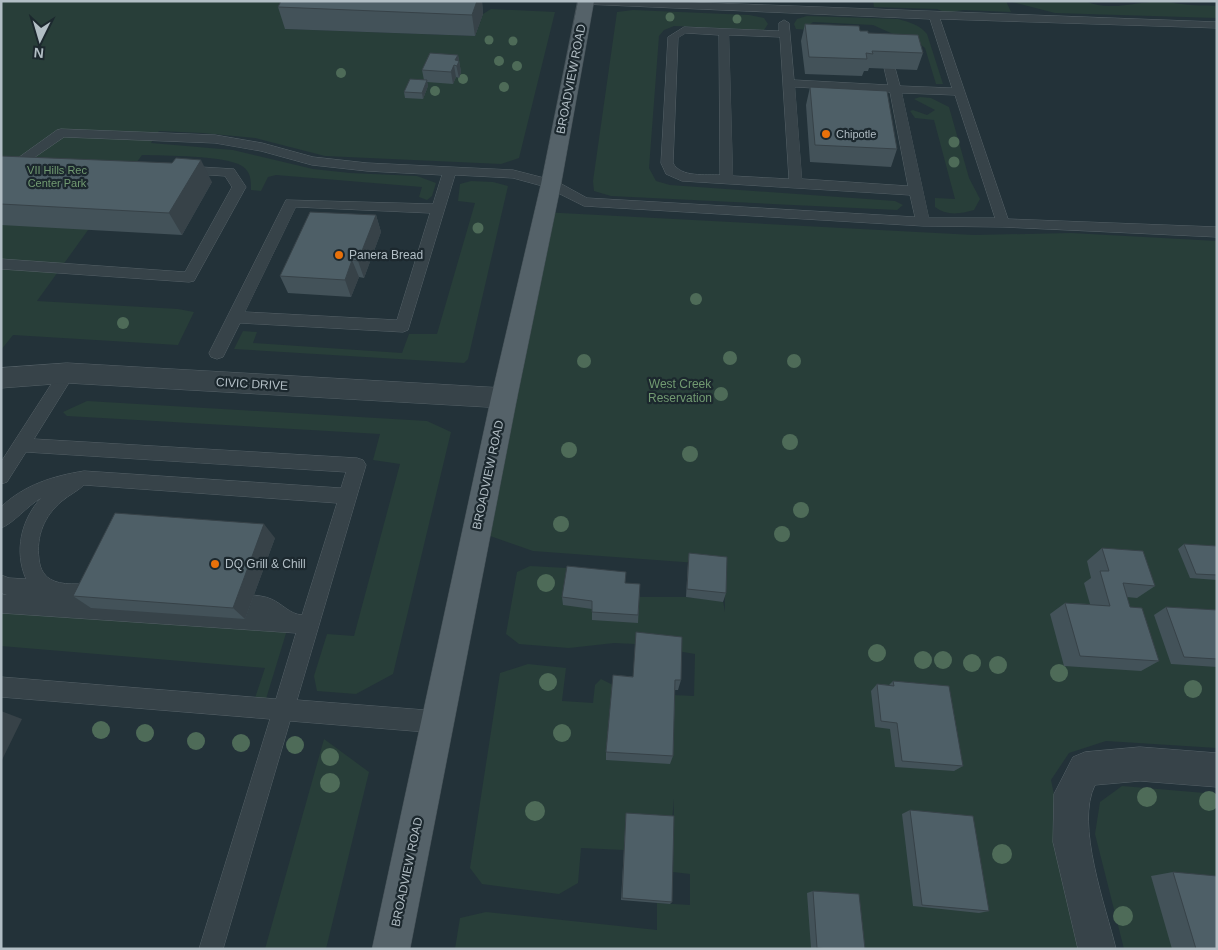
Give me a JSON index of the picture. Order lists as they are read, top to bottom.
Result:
{
  "streets": {
    "main road": ["BROADVIEW ROAD"],
    "street": ["CIVIC DRIVE"]
  },
  "crossings": [
    ["BROADVIEW ROAD", "CIVIC DRIVE"]
  ],
  "parks": ["VII Hills Rec Center Park", "West Creek Reservation"],
  "places": ["Chipotle", "Panera Bread", "DQ Grill & Chill"],
  "north": "bottom"
}
